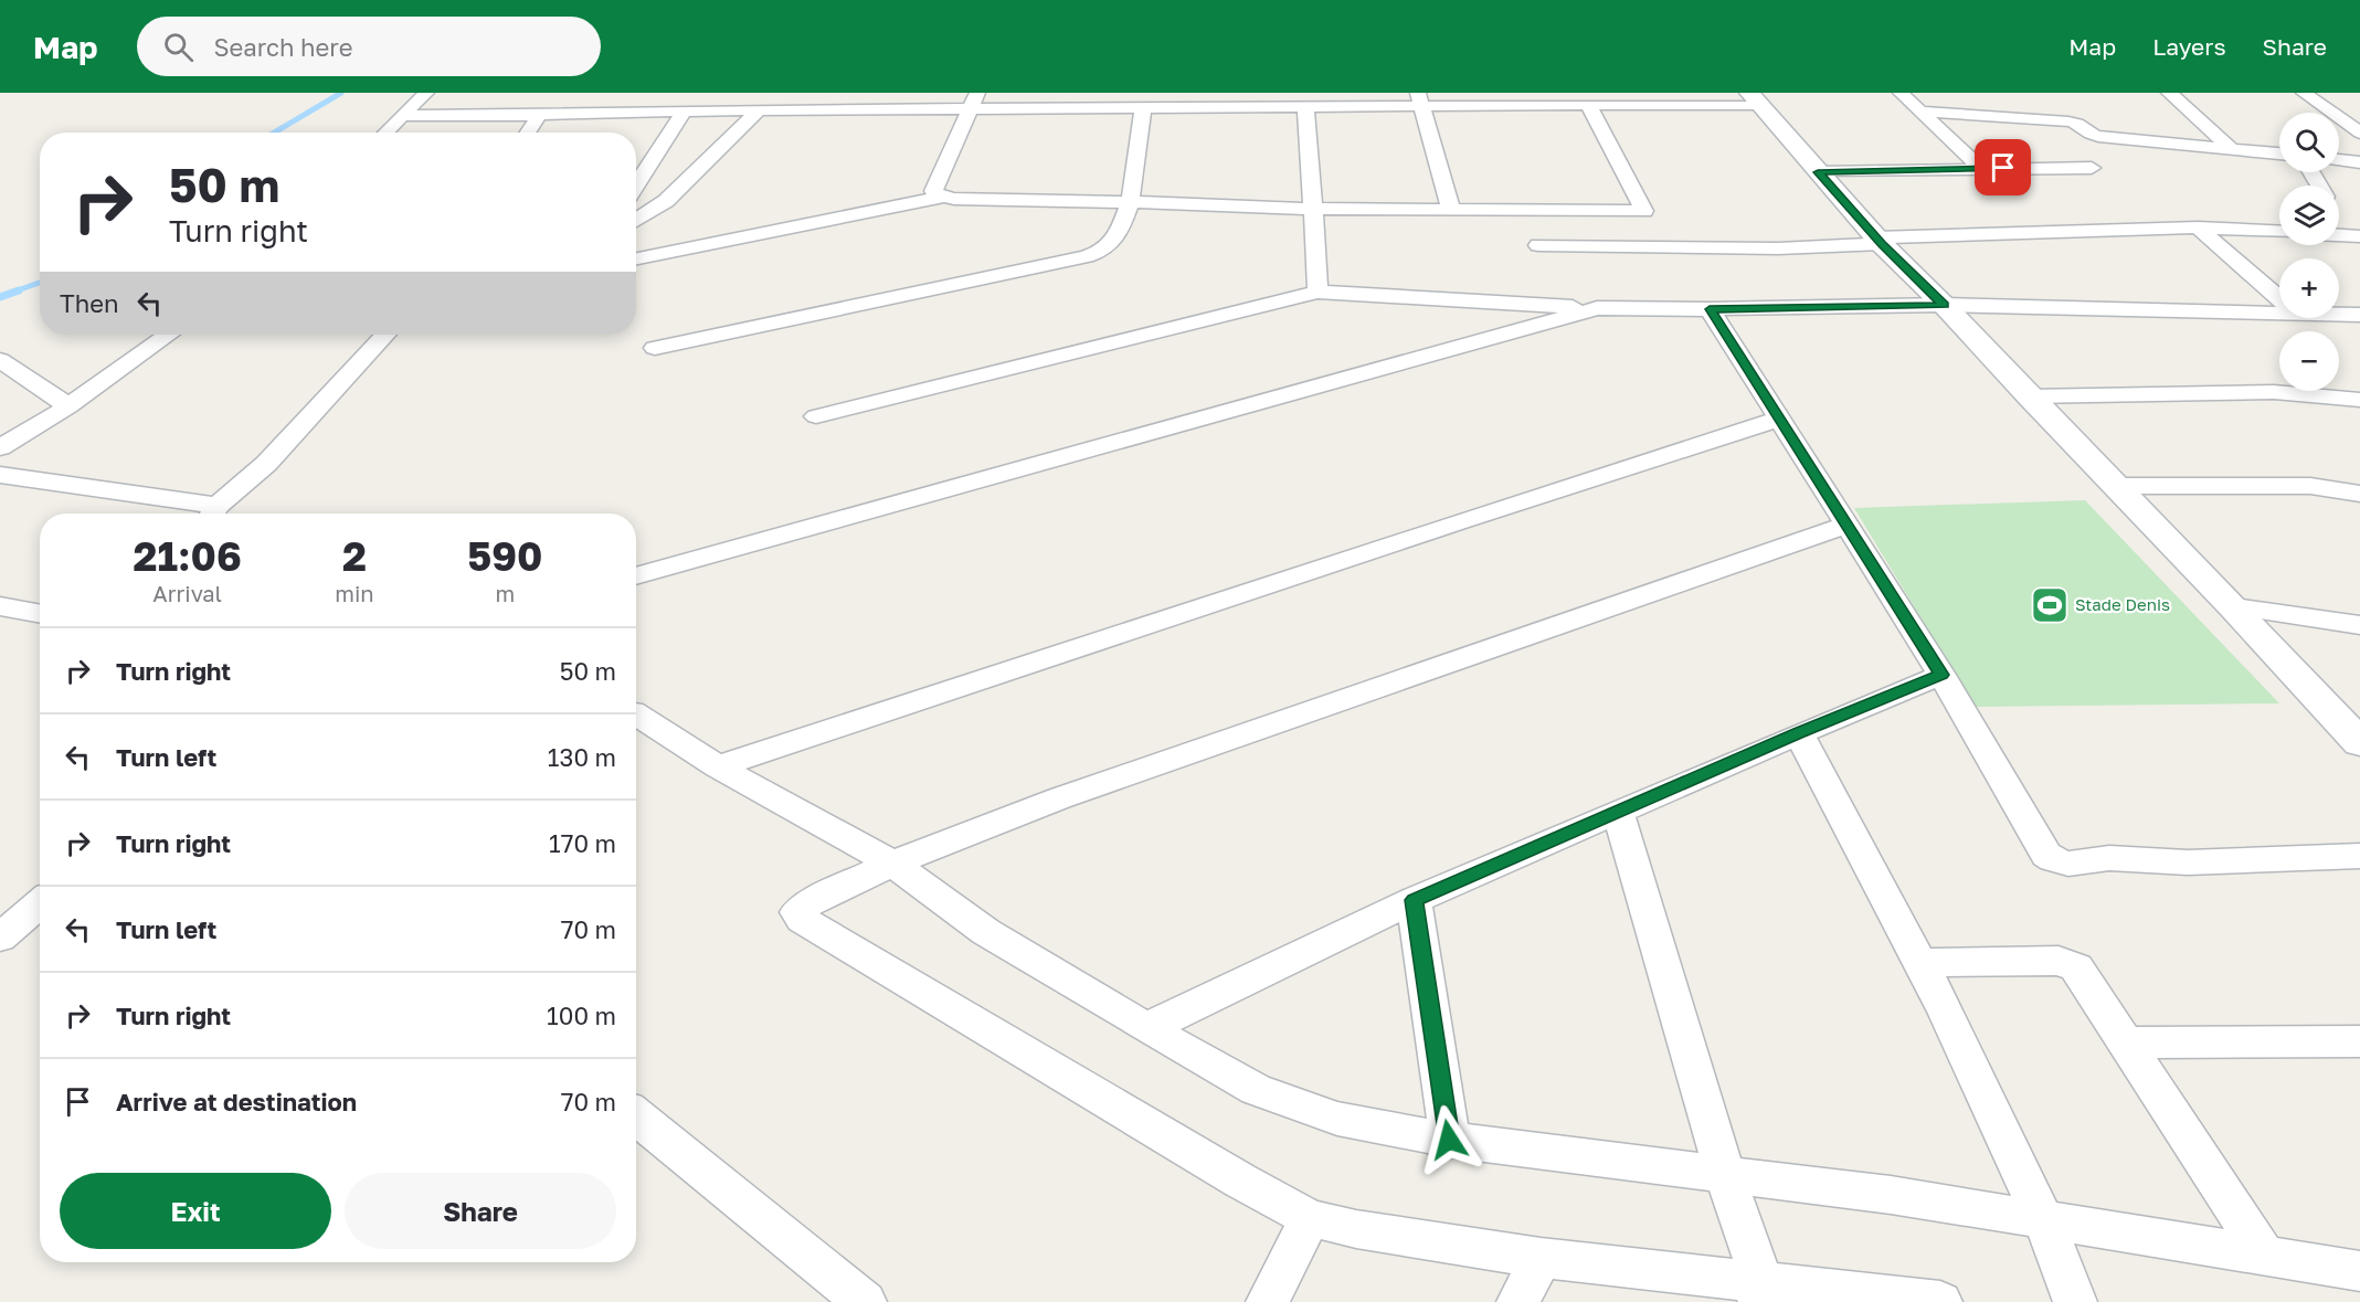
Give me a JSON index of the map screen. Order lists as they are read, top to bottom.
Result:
{
  "places": {
    "sports": ["Stade Denis"]
  },
  "page": {
    "header": "Map",
    "search": "Search here",
    "nav": ["Map", "Layers", "Share"],
    "map_buttons": ["+", "−"],
    "turn": ["50 m", "Turn right"],
    "then": "Then",
    "eta": [
      "21:06",
      "Arrival",
      "2",
      "min",
      "590",
      "m"
    ],
    "list": [
      {
        "name": "Turn right",
        "value": "50 m"
      },
      {
        "name": "Turn left",
        "value": "130 m"
      },
      {
        "name": "Turn right",
        "value": "170 m"
      },
      {
        "name": "Turn left",
        "value": "70 m"
      },
      {
        "name": "Turn right",
        "value": "100 m"
      },
      {
        "name": "Arrive at destination",
        "value": "70 m"
      }
    ],
    "buttons": ["Exit", "Share"]
  }
}
